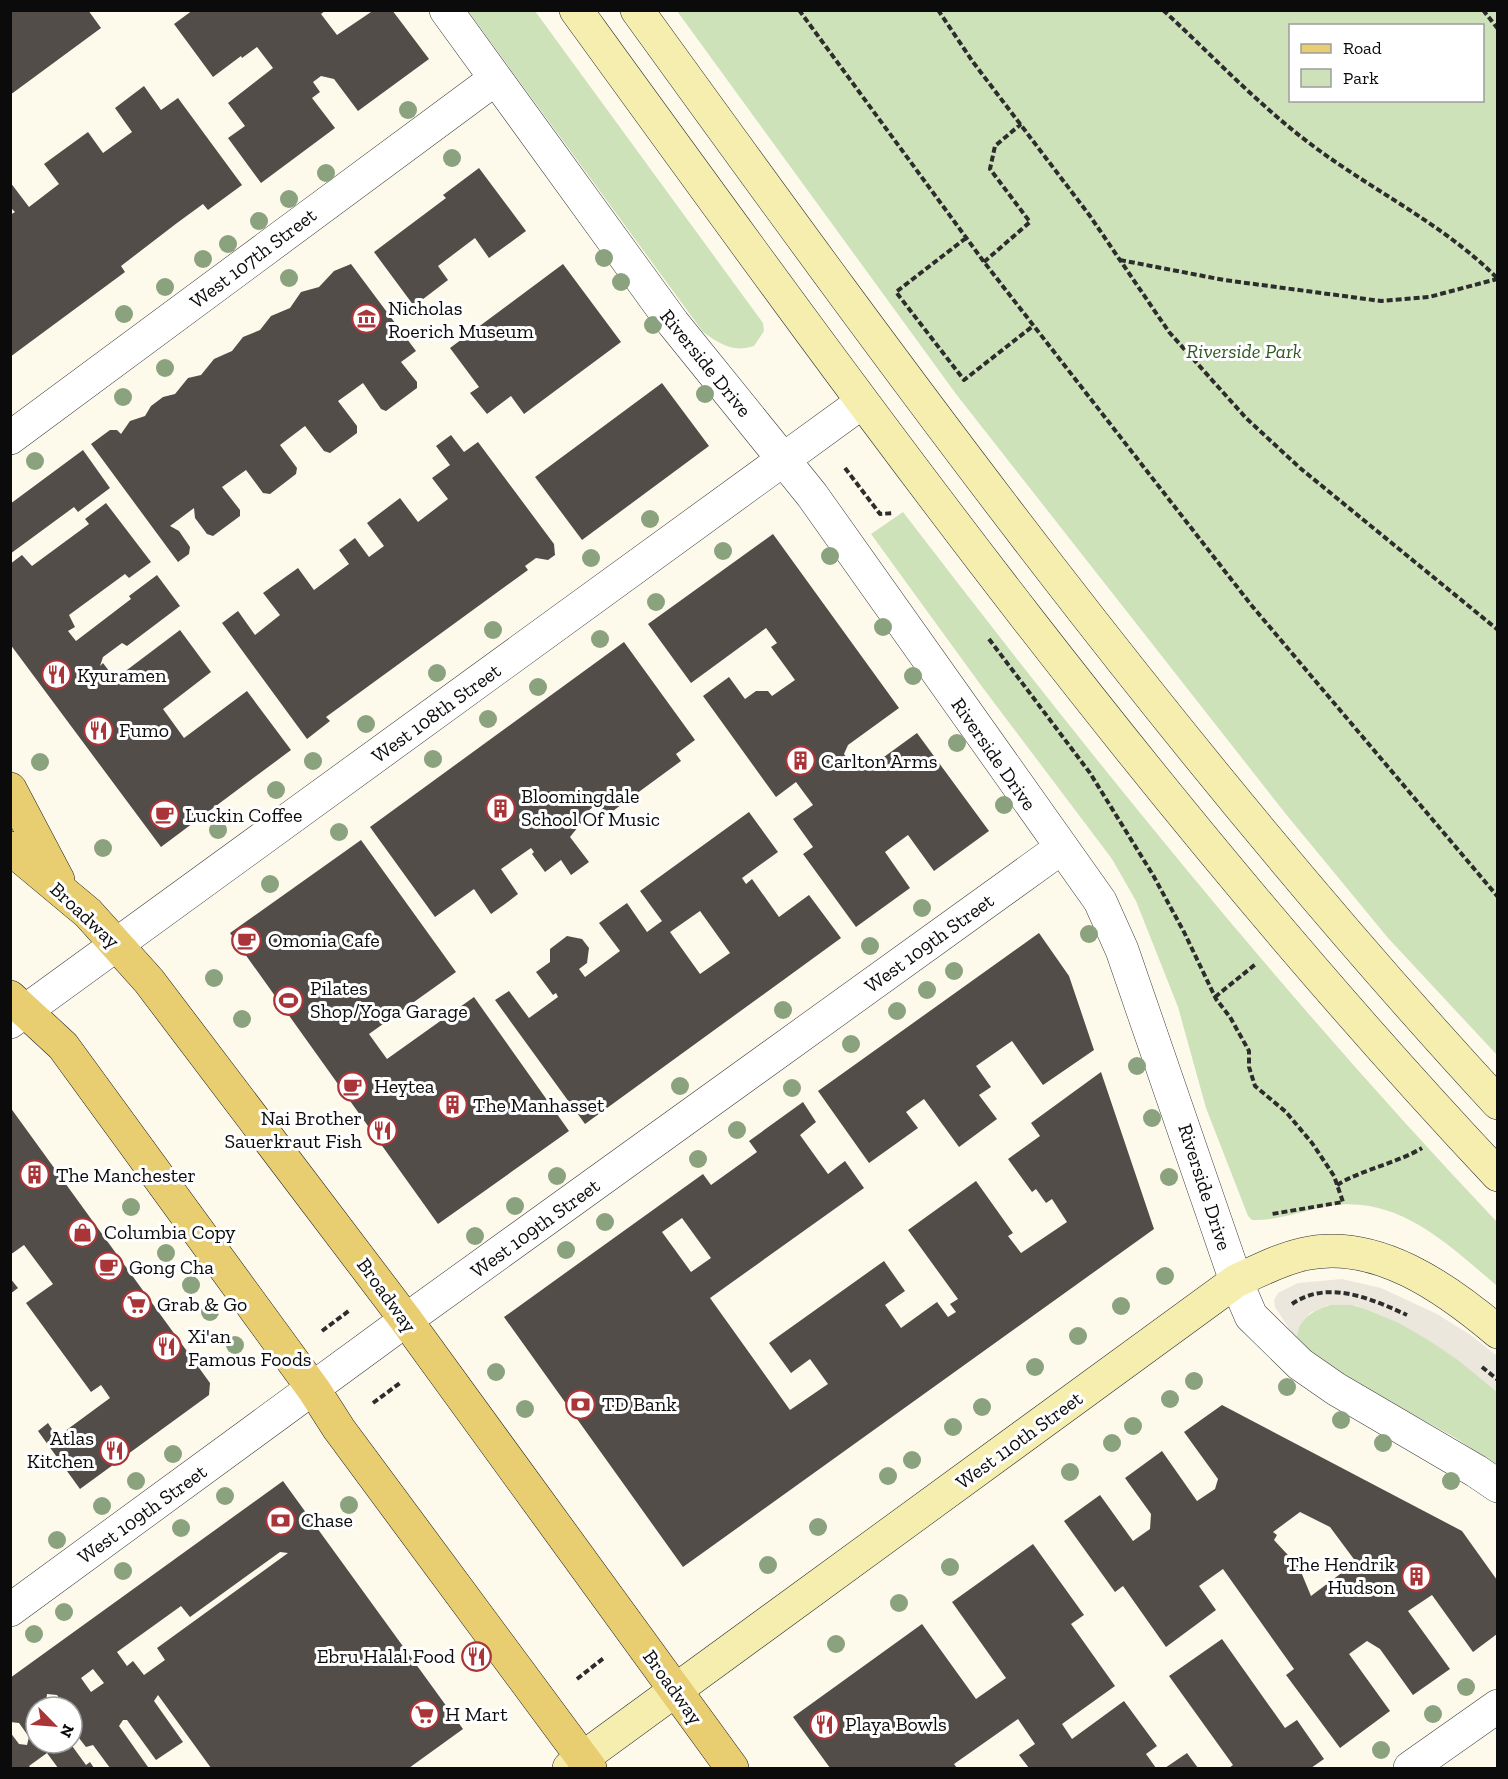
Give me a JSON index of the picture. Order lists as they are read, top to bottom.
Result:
{
  "streets": {
    "main road": ["Broadway", "West 110th Street"],
    "street": [
      "West 107th Street",
      "Riverside Drive",
      "West 108th Street",
      "West 109th Street"
    ]
  },
  "crossings": [
    ["West 107th Street", "Riverside Drive"],
    ["Riverside Drive", "West 108th Street"],
    ["Riverside Drive", "West 109th Street"],
    ["Riverside Drive", "West 110th Street"],
    ["West 108th Street", "Broadway"],
    ["Broadway", "West 109th Street"],
    ["Broadway", "West 110th Street"]
  ],
  "parks": ["Riverside Park"],
  "places": {
    "museum": ["Nicholas Roerich Museum"],
    "restaurant": [
      "Kyuramen",
      "Fumo",
      "Nai Brother Sauerkraut Fish",
      "Xi'an Famous Foods",
      "Atlas Kitchen",
      "Ebru Halal Food",
      "Playa Bowls"
    ],
    "building": [
      "Carlton Arms",
      "Bloomingdale School Of Music",
      "The Manhasset",
      "The Manchester",
      "The Hendrik Hudson"
    ],
    "cafe": [
      "Luckin Coffee",
      "Omonia Cafe",
      "Heytea",
      "Gong Cha"
    ],
    "sports": ["Pilates Shop/Yoga Garage"],
    "shop": ["Columbia Copy"],
    "supermarket": ["Grab & Go", "H Mart"],
    "bank": ["TD Bank", "Chase"]
  },
  "legend": ["Road", "Park"],
  "north": "bottom right"
}
